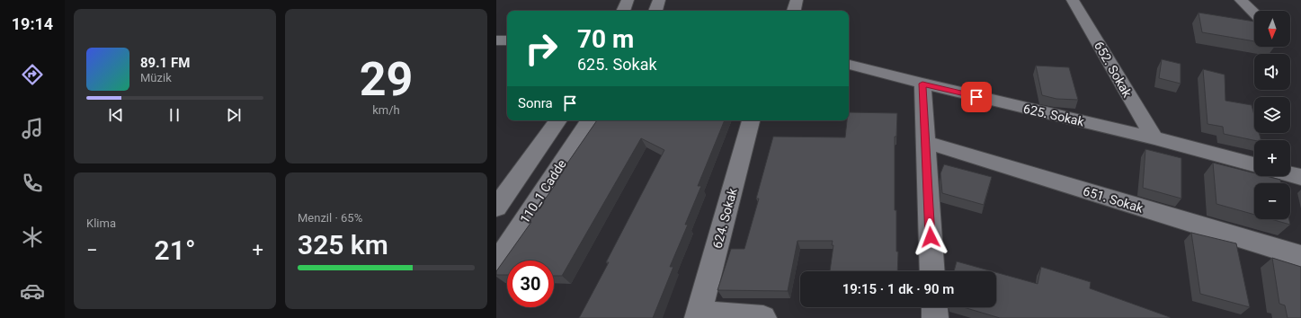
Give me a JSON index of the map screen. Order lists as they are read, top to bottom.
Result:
{
  "streets": {
    "street": [
      "652. Sokak",
      "625. Sokak",
      "110_1 Cadde",
      "651. Sokak",
      "624. Sokak"
    ]
  },
  "crossings": [
    ["652. Sokak", "625. Sokak"]
  ],
  "north": "bottom",
  "page": {
    "tabs": "19:14",
    "tile": [
      ["29", "km/h"],
      "Klima",
      ["Menzil · 65%", "325 km"]
    ],
    "map_buttons": ["+", "−"],
    "turn": ["70 m", "625. Sokak"],
    "song": ["89.1 FM", "Müzik"],
    "then": "Sonra",
    "heat": ["−", "21°", "+"],
    "limit": "30",
    "trip": "19:15 · 1 dk · 90 m"
  }
}
